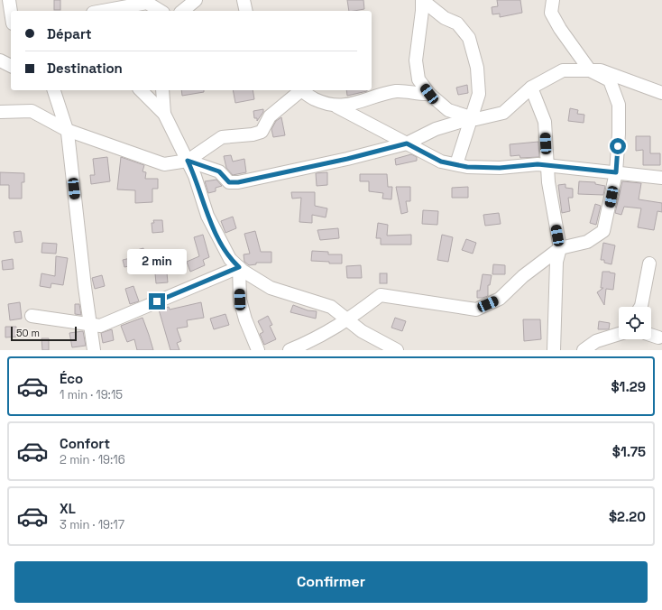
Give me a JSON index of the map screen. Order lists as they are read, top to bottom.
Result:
{
  "scale_bar": "50 m",
  "page": {
    "banner": ["Départ", "Destination"],
    "bubble": "2 min",
    "scale": "50 m",
    "list": [
      {
        "name": "Éco",
        "note": "1 min · 19:15",
        "value": "$1.29"
      },
      {
        "name": "Confort",
        "note": "2 min · 19:16",
        "value": "$1.75"
      },
      {
        "name": "XL",
        "note": "3 min · 19:17",
        "value": "$2.20"
      }
    ],
    "buttons": "Confirmer"
  }
}
